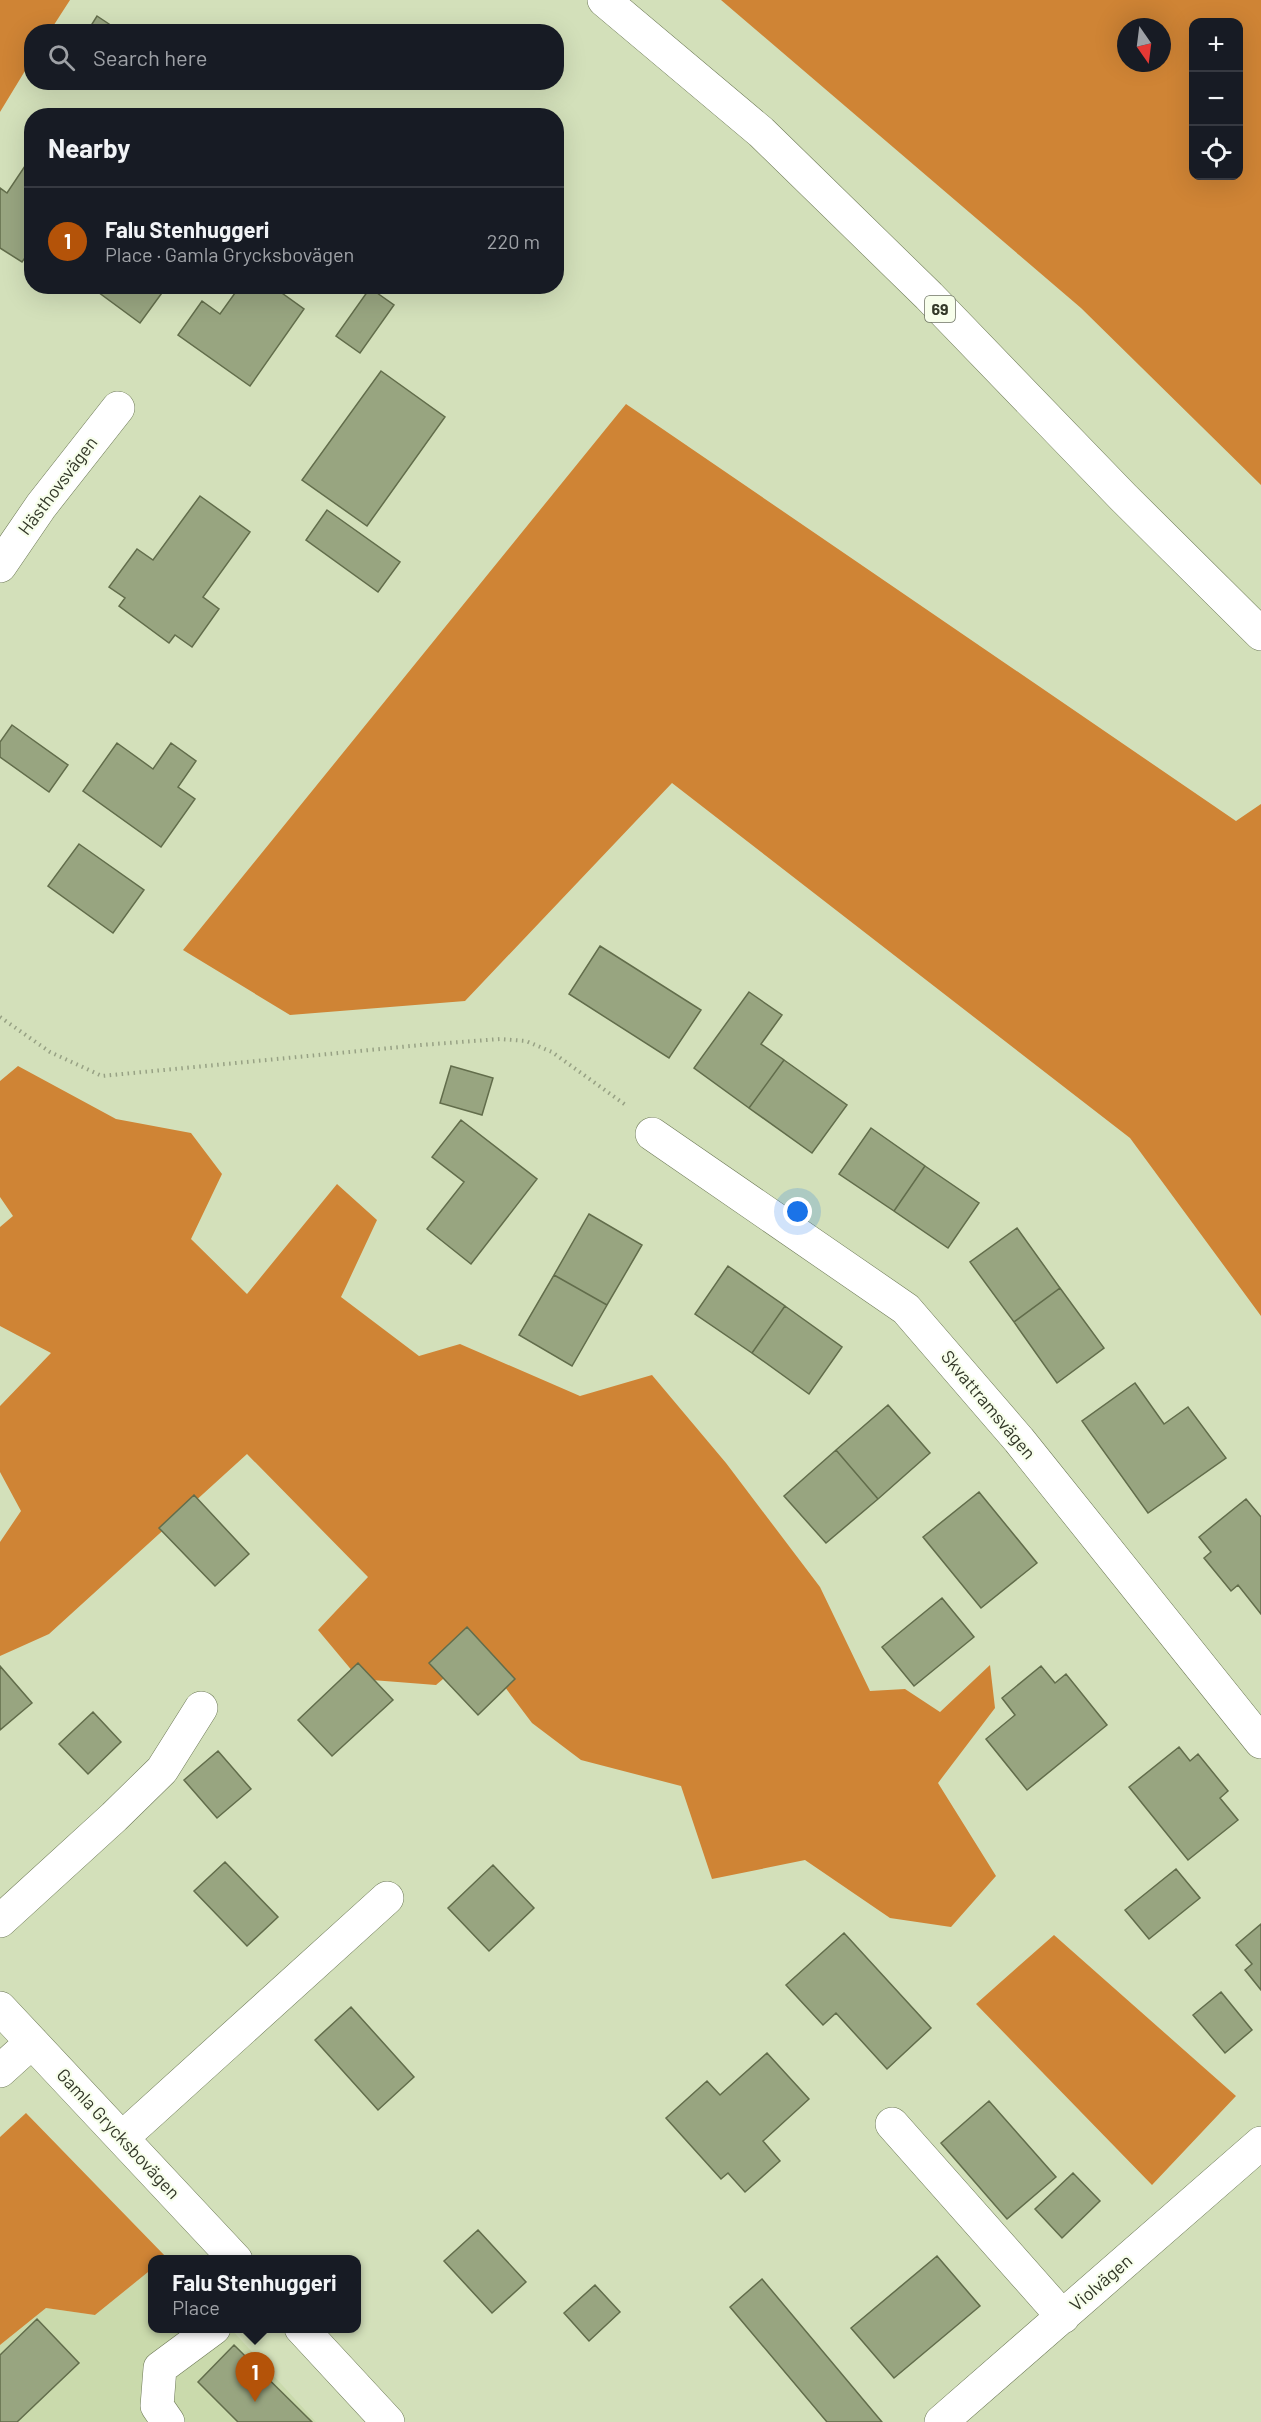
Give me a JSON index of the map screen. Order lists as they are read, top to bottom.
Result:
{
  "streets": {
    "street": [
      "69",
      "Hästhovsvägen",
      "Skvattramsvägen",
      "Gamla Grycksbovägen",
      "Violvägen"
    ]
  },
  "north": "bottom",
  "page": {
    "map_buttons": ["+", "−"],
    "search": "Search here",
    "heading": "Nearby",
    "list": [
      {
        "mark": "1",
        "name": "Falu Stenhuggeri",
        "note": "Place · Gamla Grycksbovägen",
        "value": "220 m"
      }
    ],
    "popup": ["Falu Stenhuggeri", "Place"],
    "pins": "1"
  }
}
